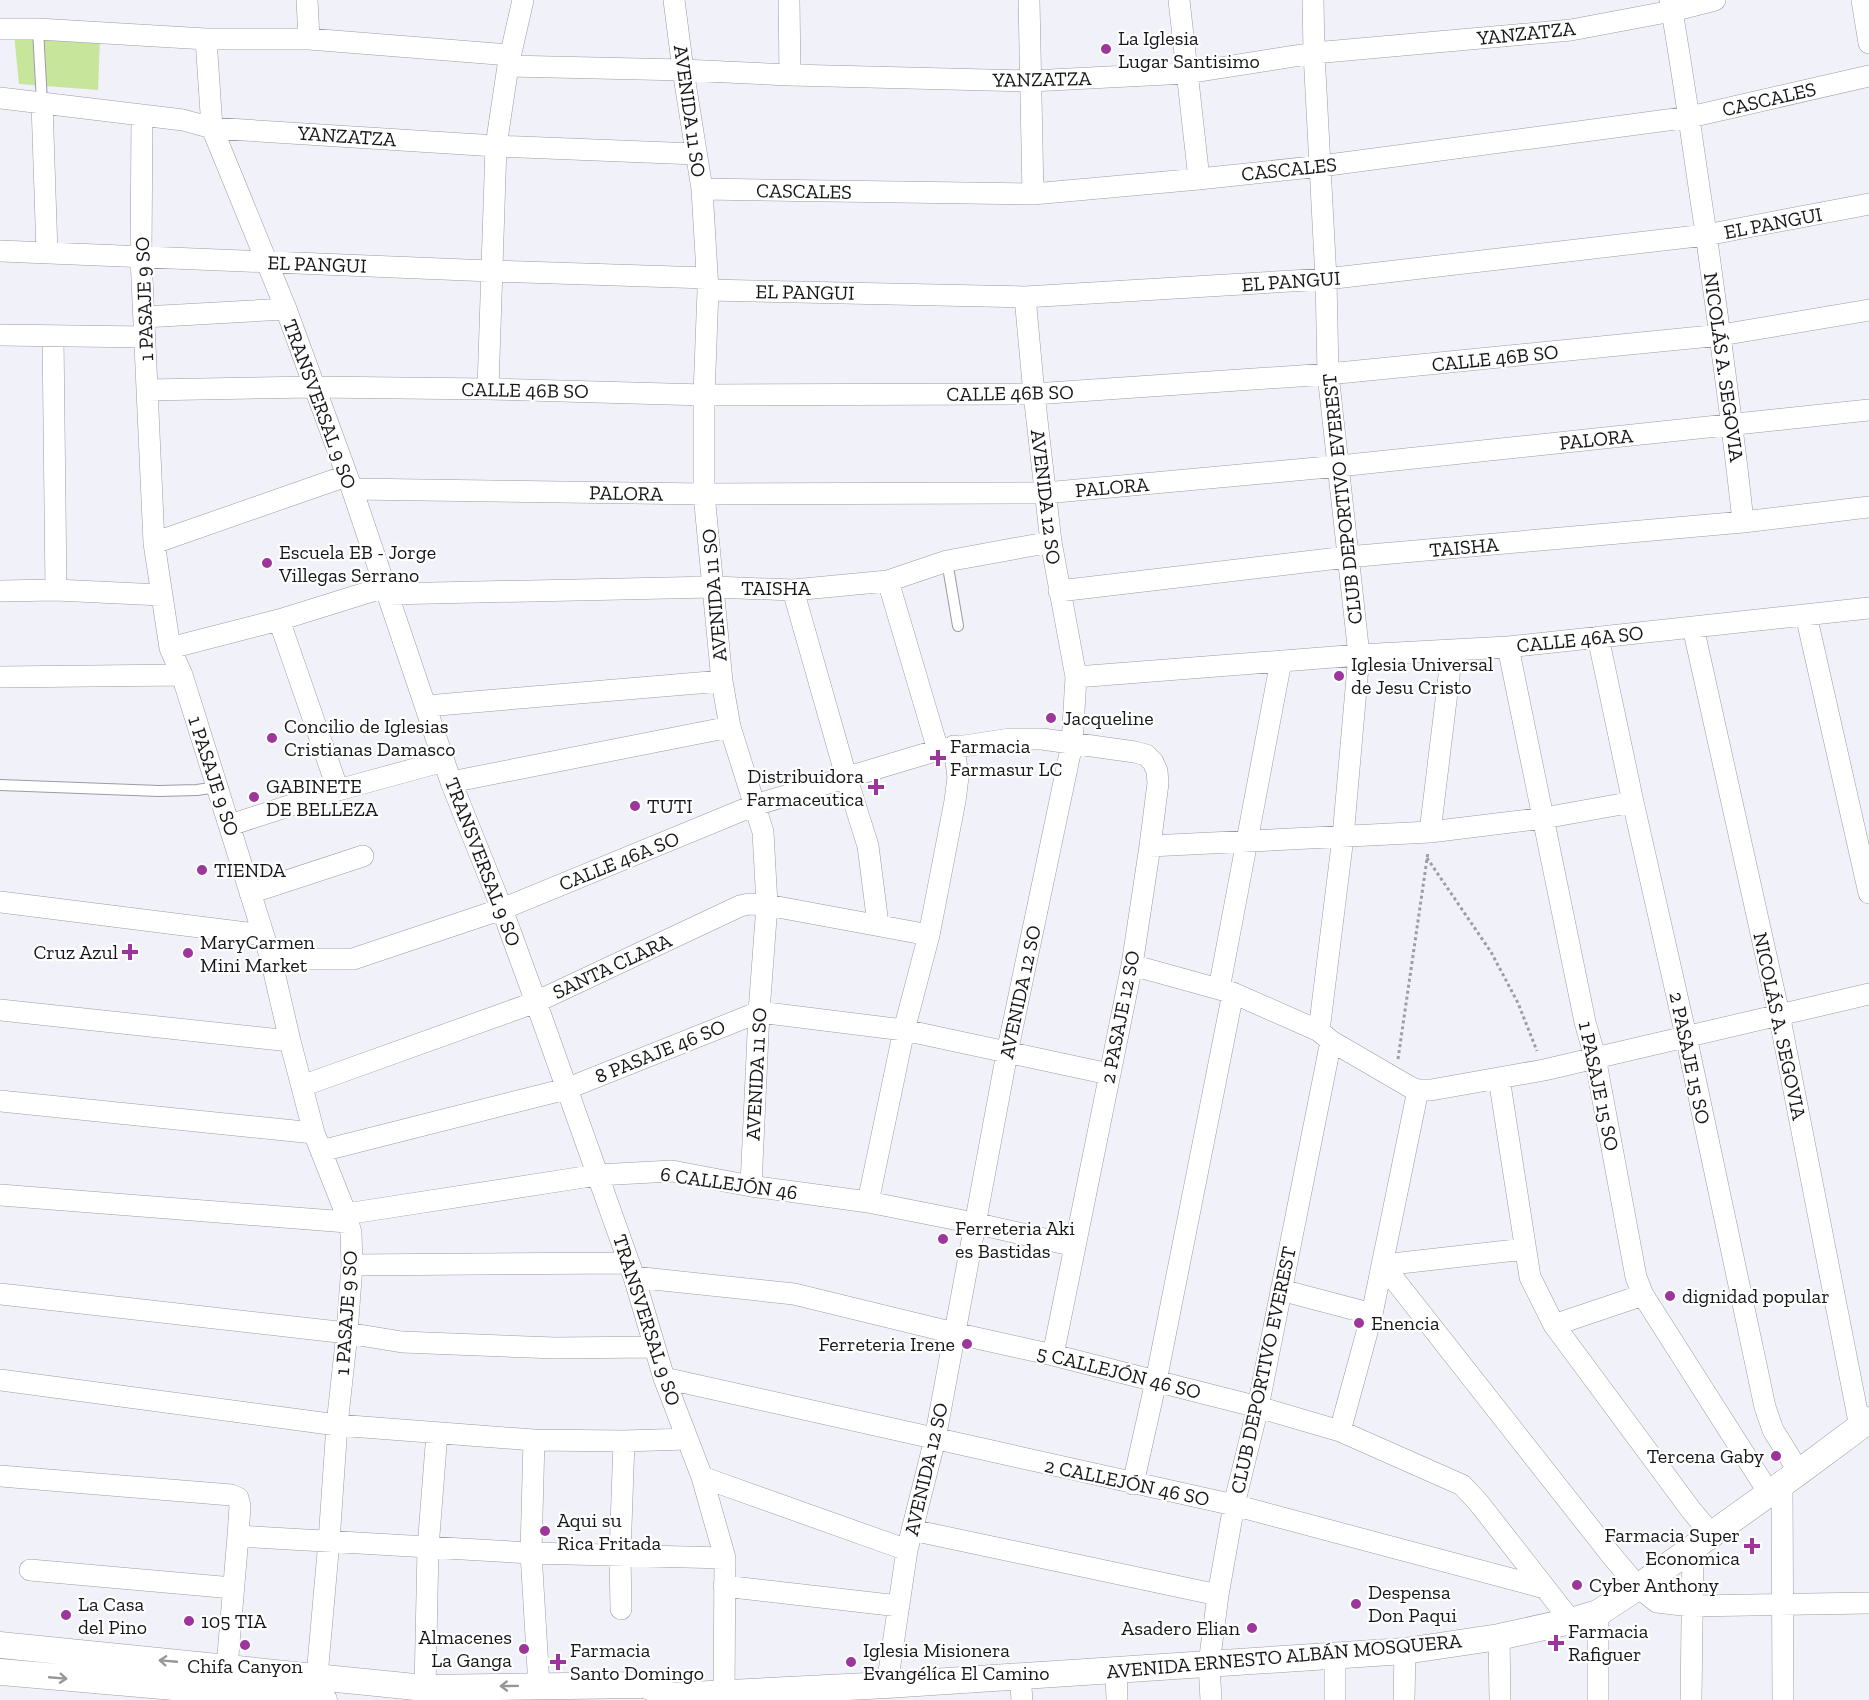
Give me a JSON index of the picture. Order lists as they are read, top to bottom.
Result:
{
  "streets": {
    "street": [
      "YANZATZA",
      "CASCALES",
      "AVENIDA 11 SO",
      "EL PANGUI",
      "1 PASAJE 9 SO",
      "CALLE 46B SO",
      "NICOLÁS A. SEGOVIA",
      "TRANSVERSAL 9 SO",
      "PALORA",
      "AVENIDA 12 SO",
      "CLUB DEPORTIVO EVEREST",
      "TAISHA",
      "CALLE 46A SO",
      "SANTA CLARA",
      "2 PASAJE 12 SO",
      "8 PASAJE 46 SO",
      "2 PASAJE 15 SO",
      "1 PASAJE 15 SO",
      "6 CALLEJÓN 46",
      "5 CALLEJÓN 46 SO",
      "2 CALLEJÓN 46 SO",
      "AVENIDA ERNESTO ALBÁN MOSQUERA"
    ]
  },
  "crossings": [
    ["YANZATZA", "AVENIDA 11 SO"],
    ["YANZATZA", "1 PASAJE 9 SO"],
    ["YANZATZA", "NICOLÁS A. SEGOVIA"],
    ["YANZATZA", "TRANSVERSAL 9 SO"],
    ["YANZATZA", "CLUB DEPORTIVO EVEREST"],
    ["CASCALES", "AVENIDA 11 SO"],
    ["CASCALES", "NICOLÁS A. SEGOVIA"],
    ["CASCALES", "CLUB DEPORTIVO EVEREST"],
    ["AVENIDA 11 SO", "EL PANGUI"],
    ["AVENIDA 11 SO", "CALLE 46B SO"],
    ["AVENIDA 11 SO", "PALORA"],
    ["AVENIDA 11 SO", "TAISHA"],
    ["AVENIDA 11 SO", "CALLE 46A SO"],
    ["AVENIDA 11 SO", "SANTA CLARA"],
    ["AVENIDA 11 SO", "8 PASAJE 46 SO"],
    ["AVENIDA 11 SO", "6 CALLEJÓN 46"],
    ["EL PANGUI", "1 PASAJE 9 SO"],
    ["EL PANGUI", "NICOLÁS A. SEGOVIA"],
    ["EL PANGUI", "TRANSVERSAL 9 SO"],
    ["EL PANGUI", "AVENIDA 12 SO"],
    ["EL PANGUI", "CLUB DEPORTIVO EVEREST"],
    ["1 PASAJE 9 SO", "CALLE 46B SO"],
    ["1 PASAJE 9 SO", "PALORA"],
    ["1 PASAJE 9 SO", "TAISHA"],
    ["1 PASAJE 9 SO", "CALLE 46A SO"],
    ["1 PASAJE 9 SO", "SANTA CLARA"],
    ["1 PASAJE 9 SO", "8 PASAJE 46 SO"],
    ["1 PASAJE 9 SO", "6 CALLEJÓN 46"],
    ["1 PASAJE 9 SO", "5 CALLEJÓN 46 SO"],
    ["1 PASAJE 9 SO", "AVENIDA ERNESTO ALBÁN MOSQUERA"],
    ["CALLE 46B SO", "NICOLÁS A. SEGOVIA"],
    ["CALLE 46B SO", "TRANSVERSAL 9 SO"],
    ["CALLE 46B SO", "AVENIDA 12 SO"],
    ["CALLE 46B SO", "CLUB DEPORTIVO EVEREST"],
    ["NICOLÁS A. SEGOVIA", "PALORA"],
    ["NICOLÁS A. SEGOVIA", "TAISHA"],
    ["NICOLÁS A. SEGOVIA", "CALLE 46A SO"],
    ["NICOLÁS A. SEGOVIA", "AVENIDA ERNESTO ALBÁN MOSQUERA"],
    ["TRANSVERSAL 9 SO", "PALORA"],
    ["TRANSVERSAL 9 SO", "TAISHA"],
    ["TRANSVERSAL 9 SO", "CALLE 46A SO"],
    ["TRANSVERSAL 9 SO", "SANTA CLARA"],
    ["TRANSVERSAL 9 SO", "8 PASAJE 46 SO"],
    ["TRANSVERSAL 9 SO", "6 CALLEJÓN 46"],
    ["TRANSVERSAL 9 SO", "5 CALLEJÓN 46 SO"],
    ["TRANSVERSAL 9 SO", "2 CALLEJÓN 46 SO"],
    ["TRANSVERSAL 9 SO", "AVENIDA ERNESTO ALBÁN MOSQUERA"],
    ["PALORA", "AVENIDA 12 SO"],
    ["PALORA", "CLUB DEPORTIVO EVEREST"],
    ["AVENIDA 12 SO", "TAISHA"],
    ["AVENIDA 12 SO", "CALLE 46A SO"],
    ["AVENIDA 12 SO", "2 PASAJE 12 SO"],
    ["AVENIDA 12 SO", "8 PASAJE 46 SO"],
    ["AVENIDA 12 SO", "6 CALLEJÓN 46"],
    ["AVENIDA 12 SO", "5 CALLEJÓN 46 SO"],
    ["AVENIDA 12 SO", "2 CALLEJÓN 46 SO"],
    ["AVENIDA 12 SO", "AVENIDA ERNESTO ALBÁN MOSQUERA"],
    ["CLUB DEPORTIVO EVEREST", "TAISHA"],
    ["CLUB DEPORTIVO EVEREST", "CALLE 46A SO"],
    ["CLUB DEPORTIVO EVEREST", "5 CALLEJÓN 46 SO"],
    ["CLUB DEPORTIVO EVEREST", "2 CALLEJÓN 46 SO"],
    ["CLUB DEPORTIVO EVEREST", "AVENIDA ERNESTO ALBÁN MOSQUERA"],
    ["CALLE 46A SO", "2 PASAJE 12 SO"],
    ["CALLE 46A SO", "2 PASAJE 15 SO"],
    ["CALLE 46A SO", "1 PASAJE 15 SO"],
    ["2 PASAJE 12 SO", "8 PASAJE 46 SO"],
    ["2 PASAJE 12 SO", "6 CALLEJÓN 46"],
    ["2 PASAJE 12 SO", "5 CALLEJÓN 46 SO"],
    ["2 PASAJE 15 SO", "1 PASAJE 15 SO"],
    ["2 PASAJE 15 SO", "AVENIDA ERNESTO ALBÁN MOSQUERA"],
    ["1 PASAJE 15 SO", "AVENIDA ERNESTO ALBÁN MOSQUERA"],
    ["5 CALLEJÓN 46 SO", "2 CALLEJÓN 46 SO"]
  ],
  "places": {
    "other": [
      "La Iglesia Lugar Santisimo",
      "Escuela EB - Jorge Villegas Serrano",
      "Iglesia Universal de Jesu Cristo",
      "Jacqueline",
      "Concilio de Iglesias Cristianas Damasco",
      "GABINETE DE BELLEZA",
      "TUTI",
      "TIENDA",
      "MaryCarmen Mini Market",
      "Ferreteria Aki es Bastidas",
      "dignidad popular",
      "Enencia",
      "Ferreteria Irene",
      "Tercena Gaby",
      "Aqui su Rica Fritada",
      "Cyber Anthony",
      "Despensa Don Paqui",
      "La Casa del Pino",
      "105 TIA",
      "Asadero Elian",
      "Chifa Canyon",
      "Almacenes La Ganga",
      "Iglesia Misionera Evangélíca El Camino"
    ],
    "health": [
      "Farmacia Farmasur LC",
      "Distribuidora Farmaceutica",
      "Cruz Azul",
      "Farmacia Super Economica",
      "Farmacia Rafiguer",
      "Farmacia Santo Domingo"
    ]
  }
}
